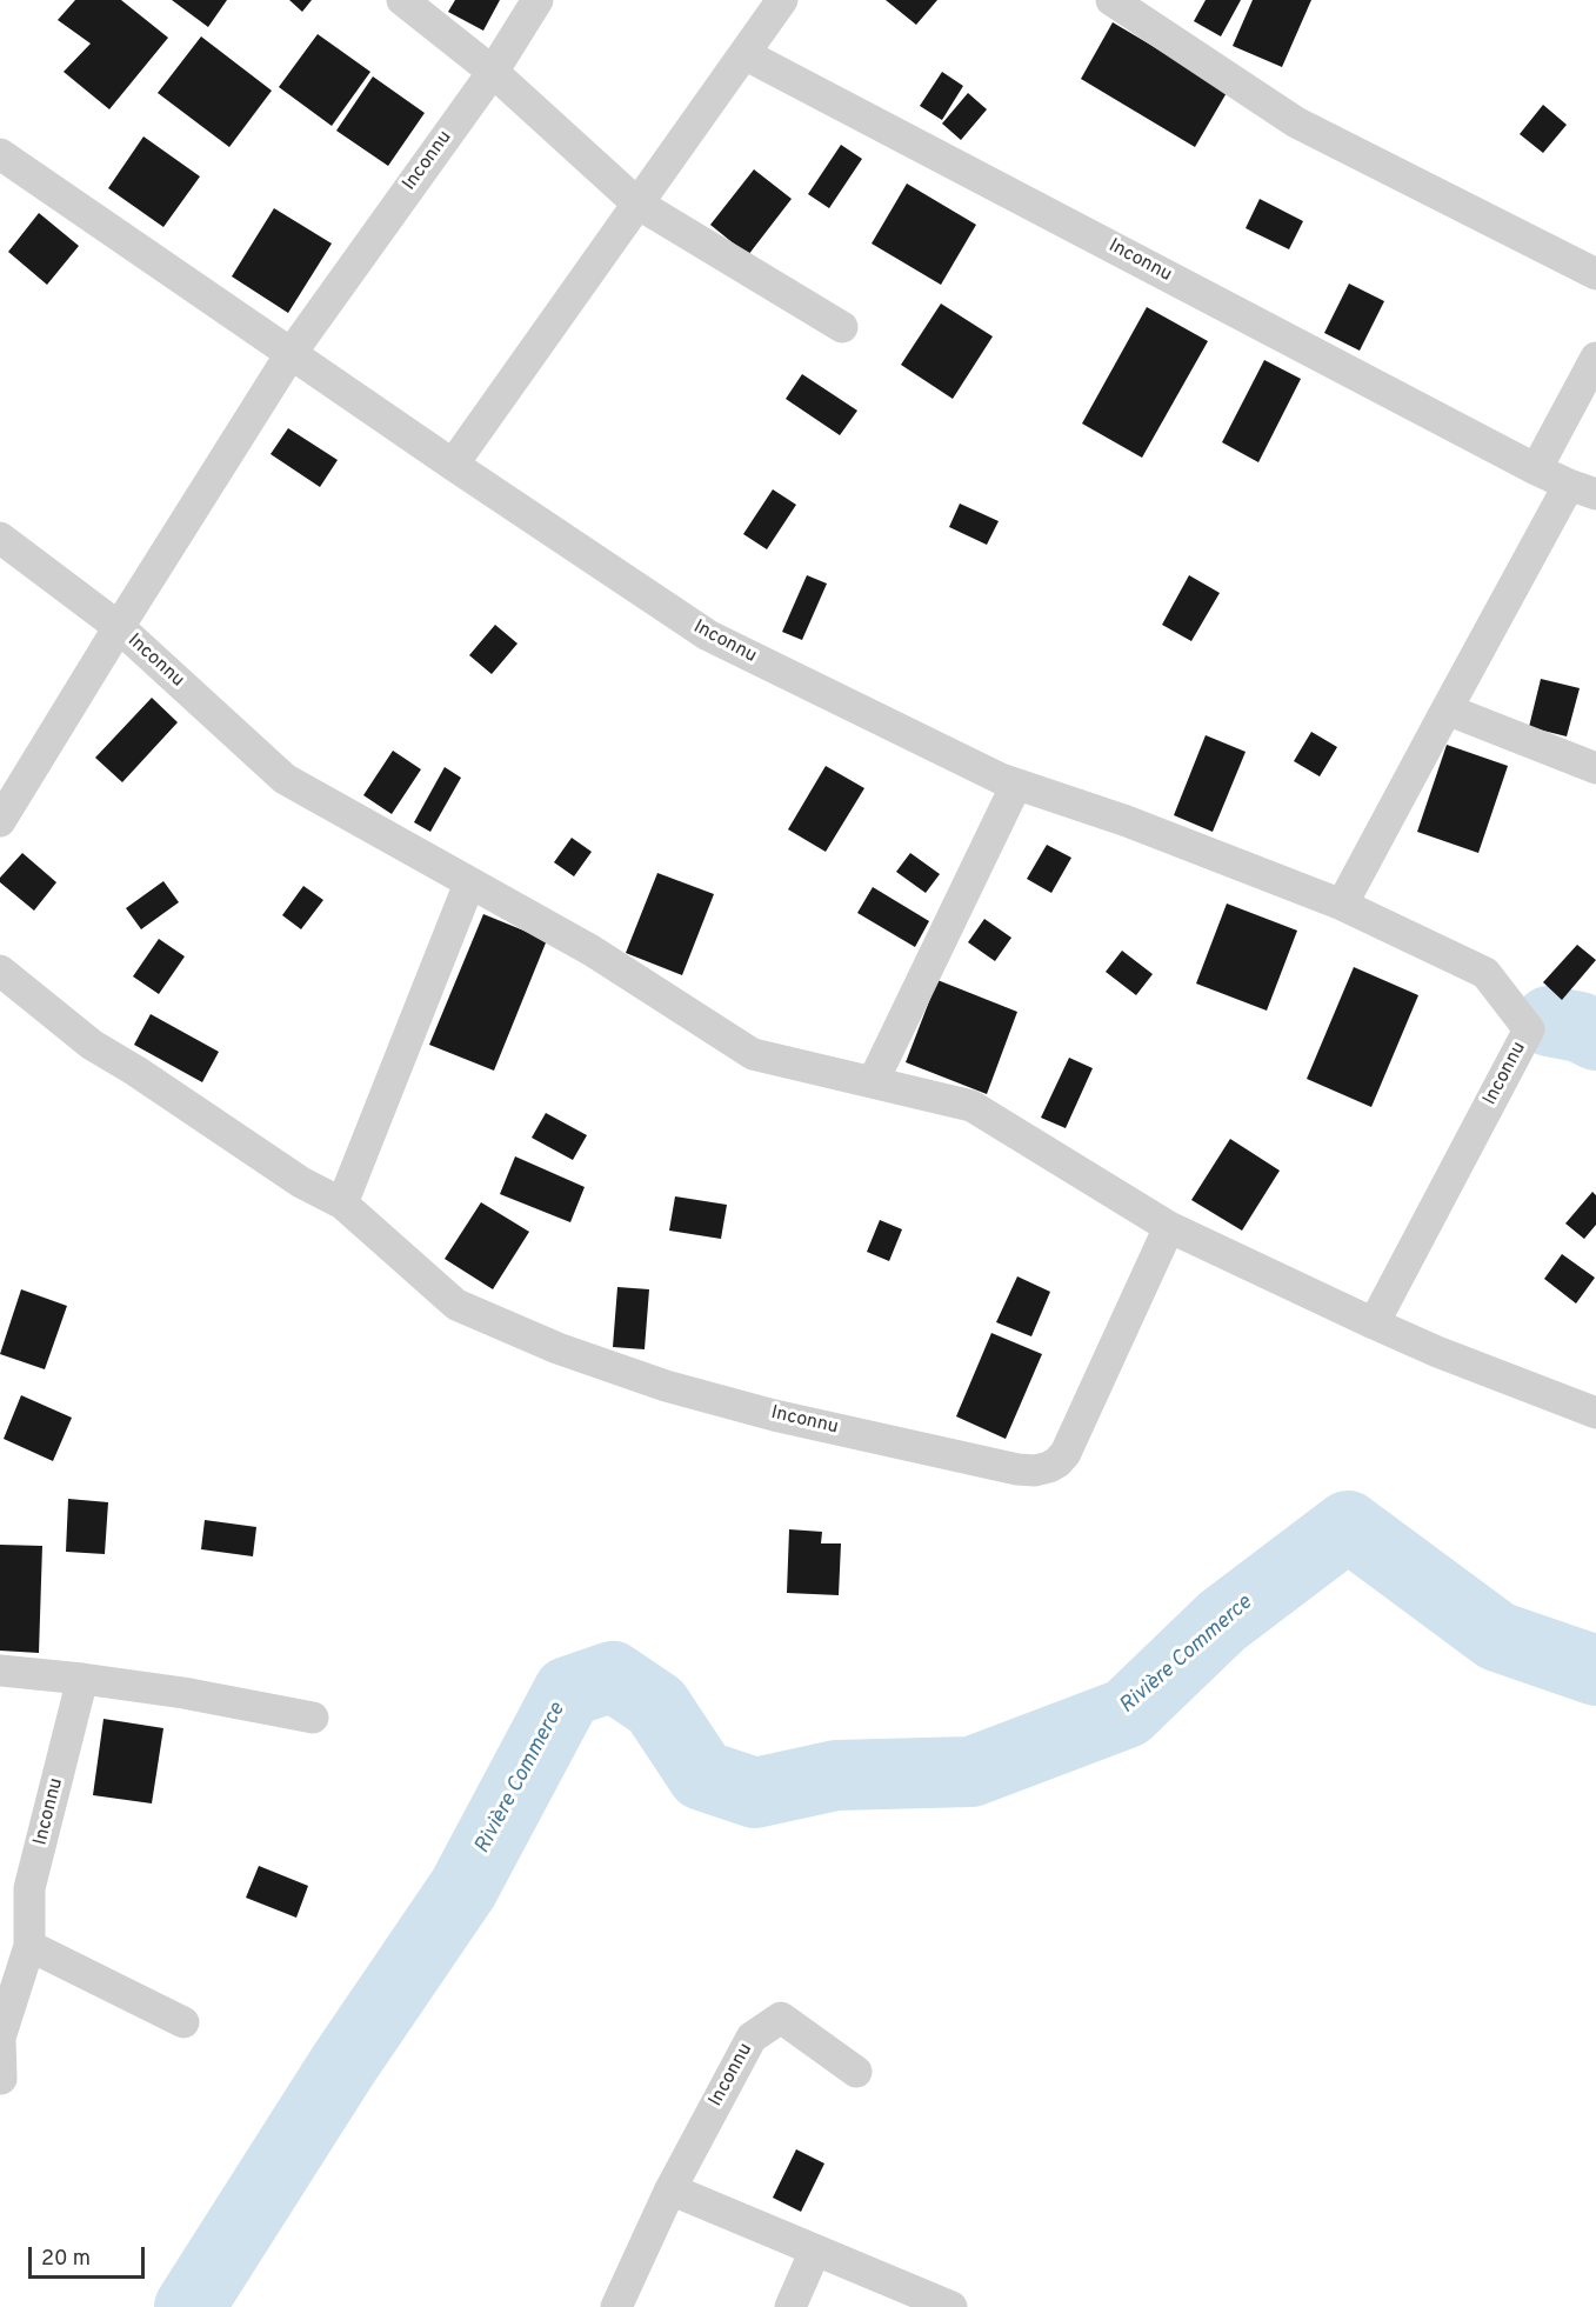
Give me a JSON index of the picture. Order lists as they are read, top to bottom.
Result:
{
  "streets": {
    "street": ["Inconnu"]
  },
  "water": ["Rivière Commerce"],
  "scale_bar": "20 m"
}
